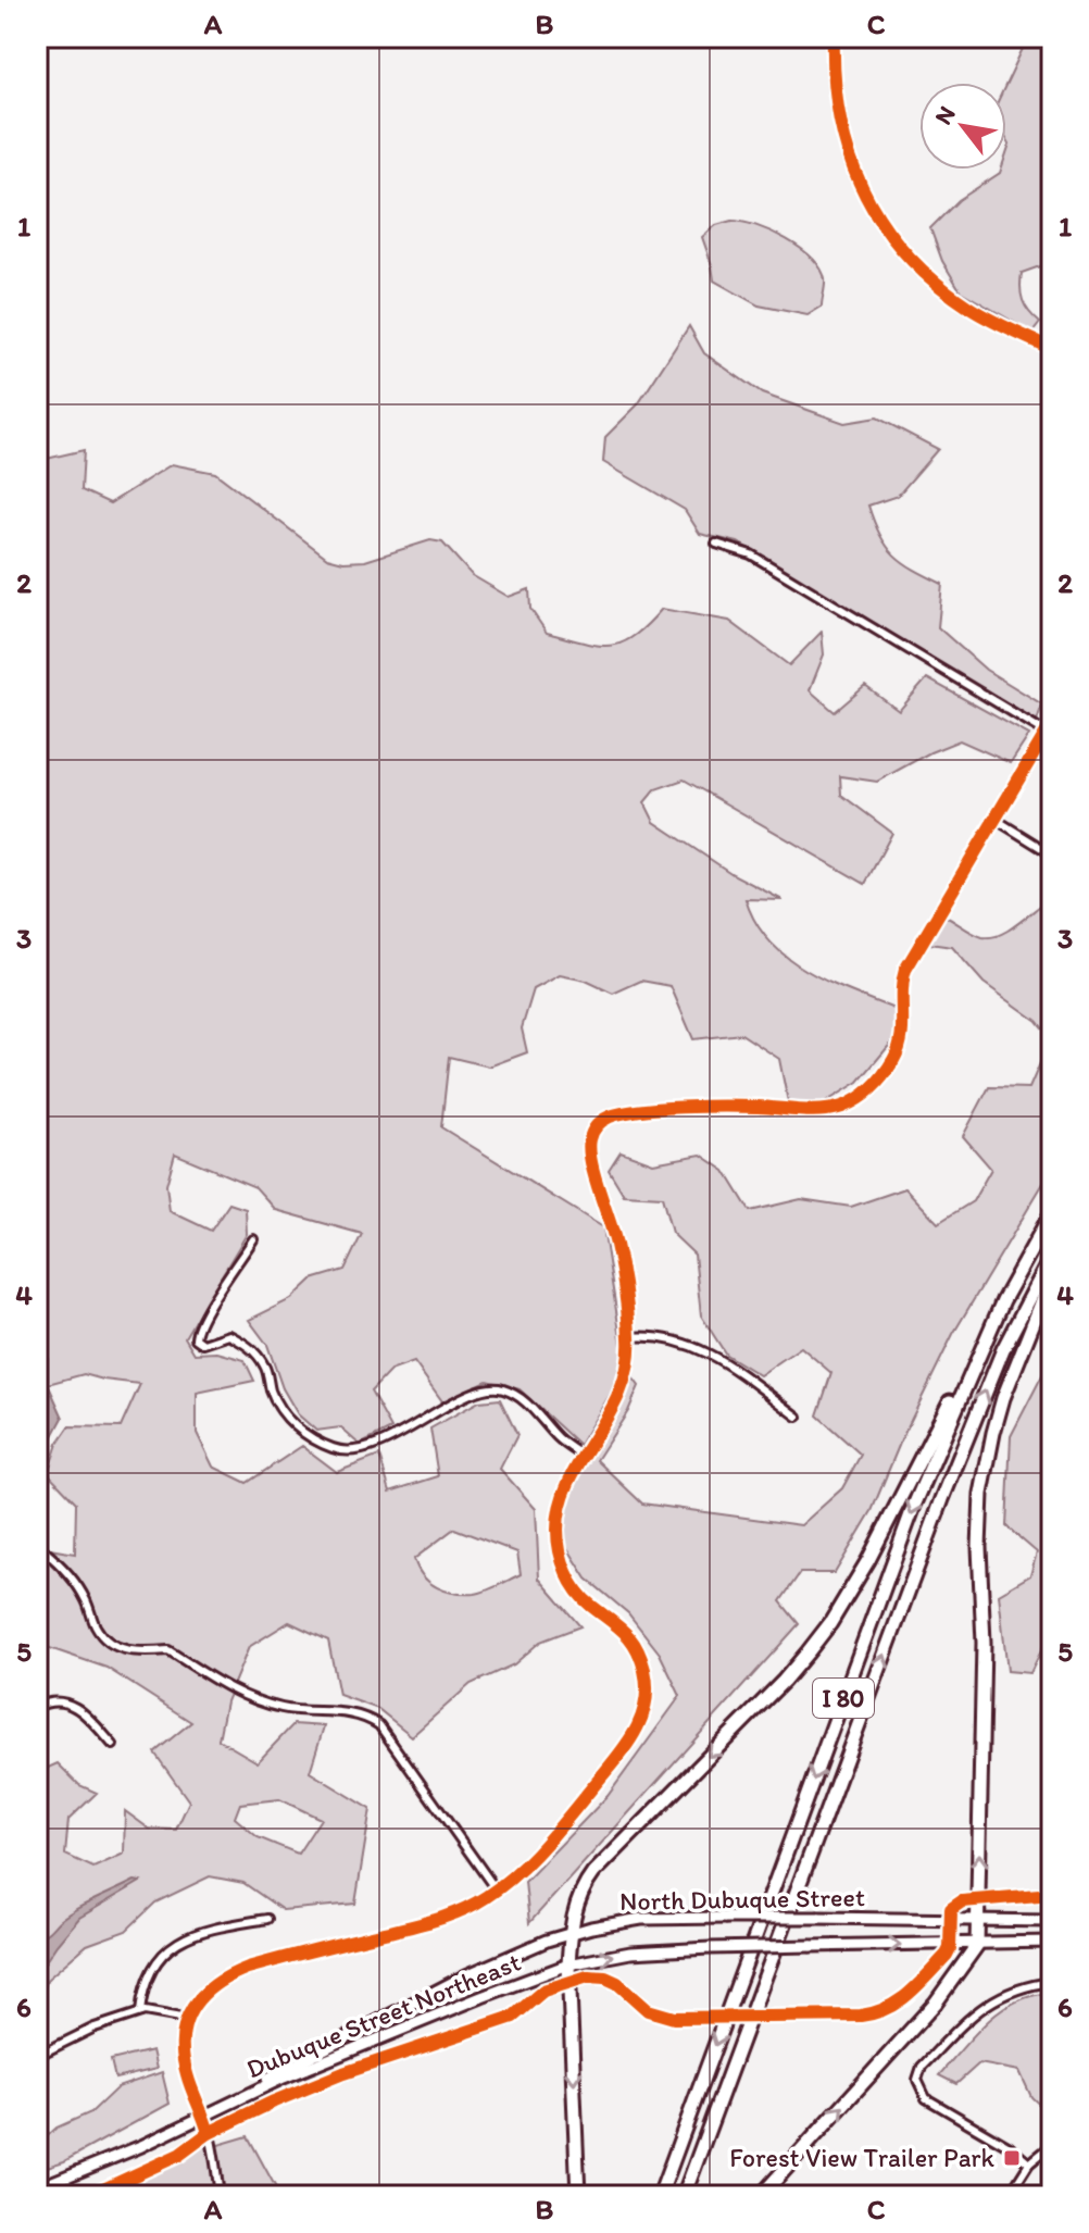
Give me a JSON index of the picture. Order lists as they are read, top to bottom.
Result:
{
  "streets": {
    "highway": ["I 80"],
    "main road": ["North Dubuque Street", "Dubuque Street Northeast"]
  },
  "crossings": [
    ["North Dubuque Street", "Dubuque Street Northeast"]
  ],
  "places": {
    "transit": ["Forest View Trailer Park"]
  },
  "north": "top left",
  "grid": {
    "columns": ["A", "B", "C"],
    "rows": [
      "1",
      "2",
      "3",
      "4",
      "5",
      "6"
    ]
  }
}
